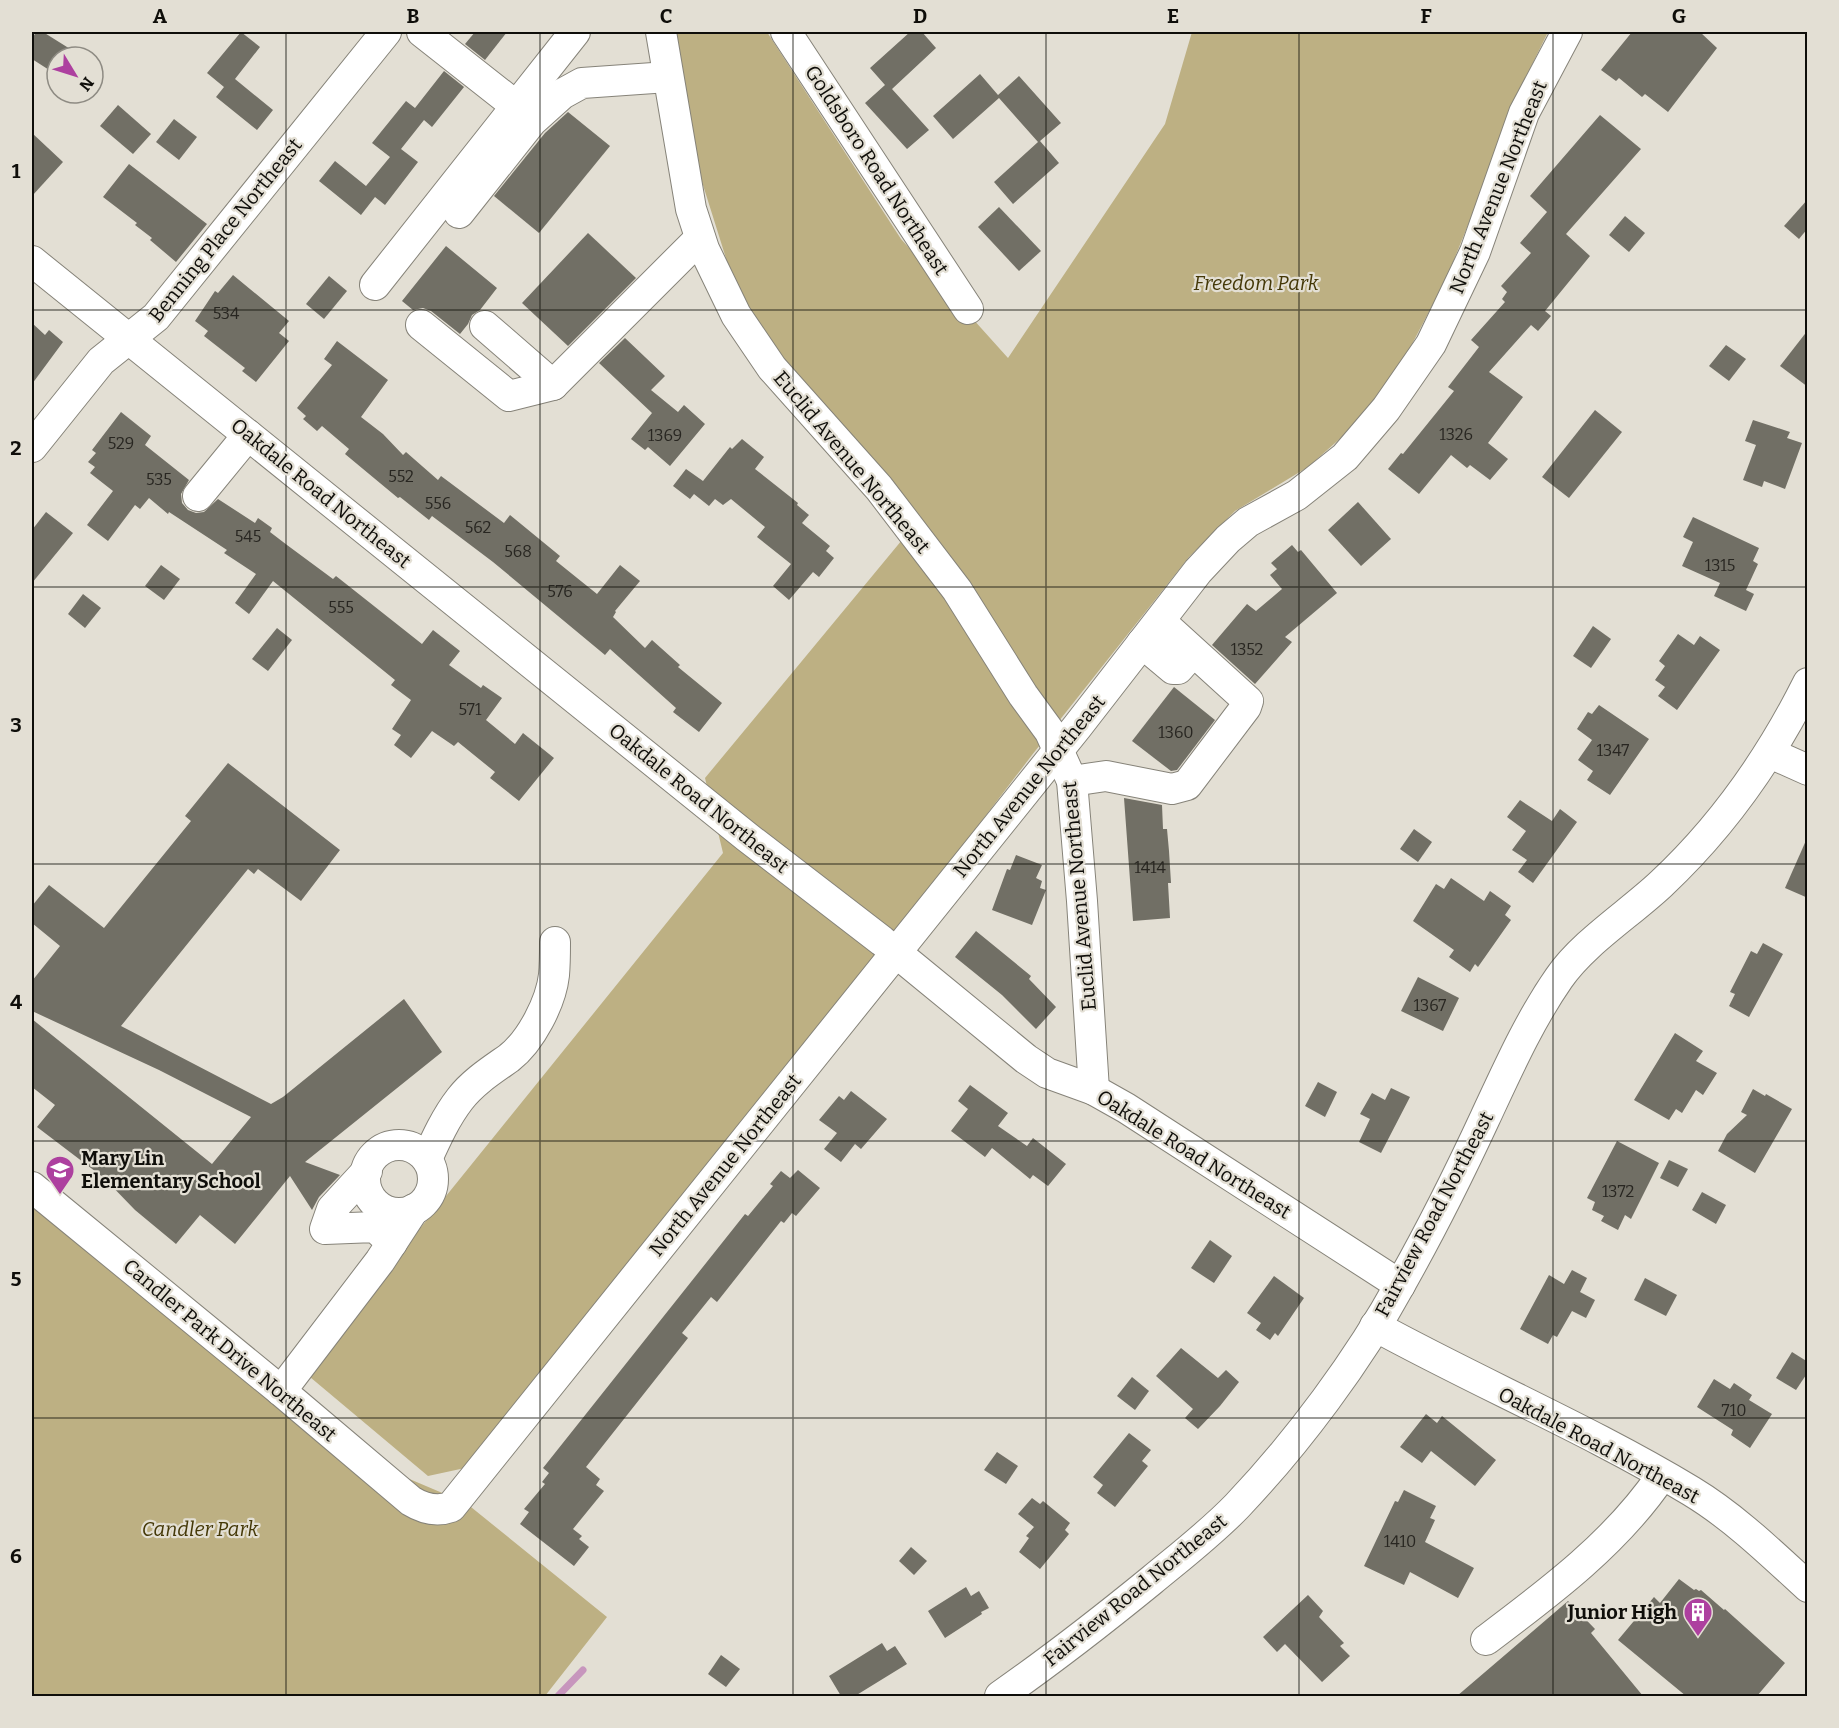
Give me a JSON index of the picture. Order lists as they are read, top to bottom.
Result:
{
  "streets": {
    "street": [
      "Goldsboro Road Northeast",
      "North Avenue Northeast",
      "Benning Place Northeast",
      "Euclid Avenue Northeast",
      "Oakdale Road Northeast",
      "Fairview Road Northeast",
      "Candler Park Drive Northeast"
    ]
  },
  "crossings": [
    ["North Avenue Northeast", "Euclid Avenue Northeast"],
    ["North Avenue Northeast", "Oakdale Road Northeast"],
    ["North Avenue Northeast", "Candler Park Drive Northeast"],
    ["Benning Place Northeast", "Oakdale Road Northeast"],
    ["Euclid Avenue Northeast", "Oakdale Road Northeast"],
    ["Oakdale Road Northeast", "Fairview Road Northeast"]
  ],
  "parks": ["Freedom Park", "Candler Park"],
  "places": {
    "school or university": ["Mary Lin Elementary School"],
    "building": ["Junior High"]
  },
  "house_numbers": [
    "534",
    "1326",
    "1369",
    "529",
    "552",
    "535",
    "556",
    "562",
    "545",
    "568",
    "1315",
    "576",
    "555",
    "1352",
    "571",
    "1360",
    "1347",
    "1414",
    "1367",
    "1372",
    "710",
    "1410"
  ],
  "north": "bottom right",
  "grid": {
    "columns": [
      "A",
      "B",
      "C",
      "D",
      "E",
      "F",
      "G"
    ],
    "rows": [
      "1",
      "2",
      "3",
      "4",
      "5",
      "6"
    ]
  }
}
